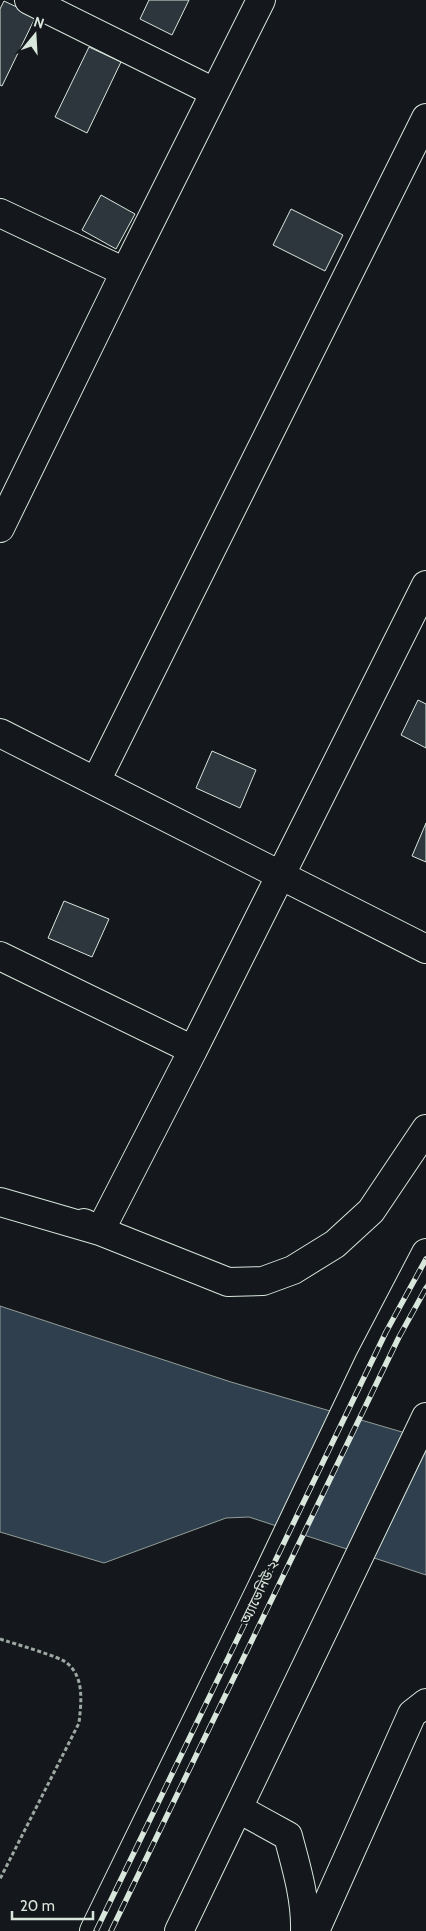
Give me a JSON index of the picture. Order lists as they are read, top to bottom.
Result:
{
  "streets": {
    "street": ["অ্যাভেনিউ ২"]
  },
  "scale_bar": "20 m",
  "north": "top"
}
